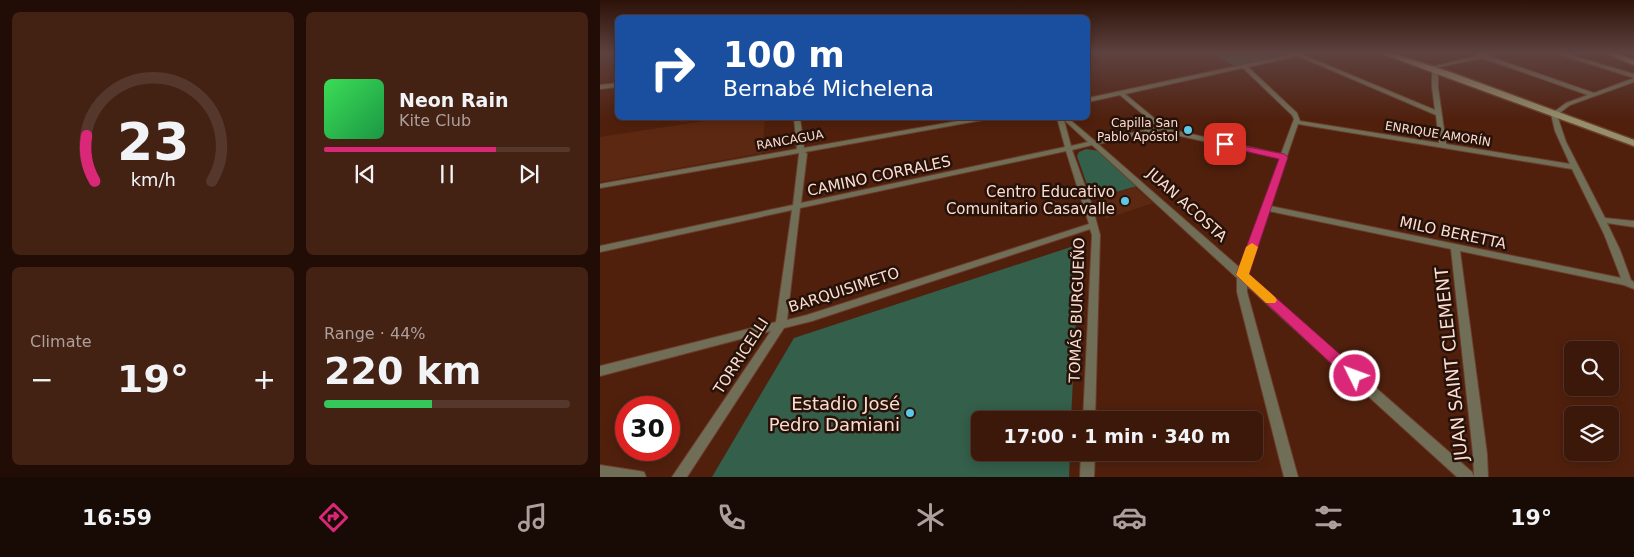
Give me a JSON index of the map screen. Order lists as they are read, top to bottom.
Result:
{
  "streets": {
    "street": [
      "ENRIQUE AMORÍN",
      "RANCAGUA",
      "CAMINO CORRALES",
      "JUAN ACOSTA",
      "MILO BERETTA",
      "BARQUISIMETO",
      "TOMÁS BURGUEÑO",
      "TORRICELLI",
      "JUAN SAINT CLEMENT"
    ]
  },
  "crossings": [
    ["RANCAGUA", "TORRICELLI"],
    ["CAMINO CORRALES", "JUAN ACOSTA"],
    ["CAMINO CORRALES", "TOMÁS BURGUEÑO"],
    ["CAMINO CORRALES", "TORRICELLI"],
    ["MILO BERETTA", "JUAN SAINT CLEMENT"],
    ["BARQUISIMETO", "TOMÁS BURGUEÑO"],
    ["BARQUISIMETO", "TORRICELLI"]
  ],
  "places": ["Capilla San Pablo Apóstol", "Centro Educativo Comunitario Casavalle", "Estadio José Pedro Damiani"],
  "page": {
    "turn": ["100 m", "Bernabé Michelena"],
    "song": ["Neon Rain", "Kite Club"],
    "tile": [
      "Climate",
      ["Range · 44%", "220 km"]
    ],
    "heat": ["−", "19°", "+"],
    "limit": "30",
    "trip": "17:00 · 1 min · 340 m",
    "tabs": ["16:59", "19°"],
    "gauge": ["23", "km/h"]
  }
}
